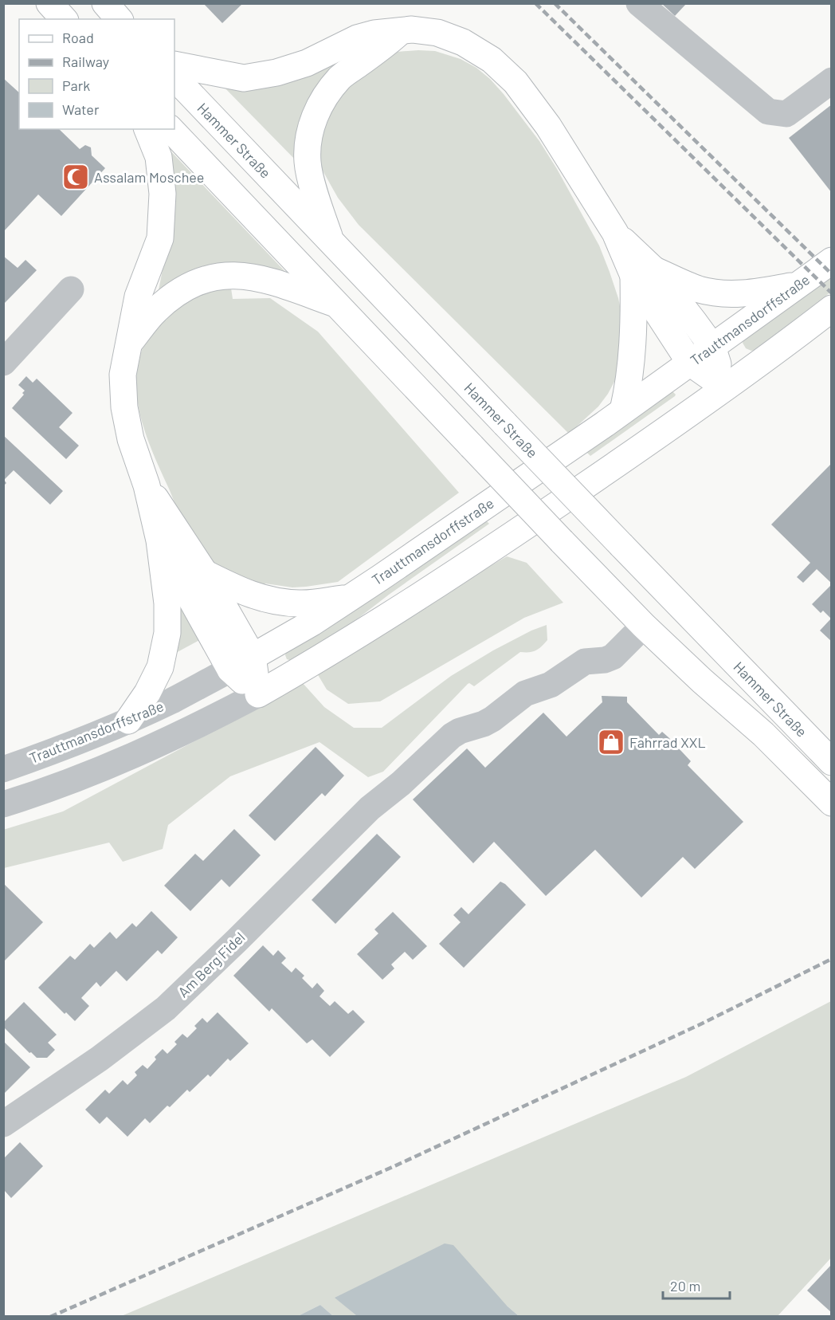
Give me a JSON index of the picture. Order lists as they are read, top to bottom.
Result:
{
  "streets": {
    "main road": ["Hammer Straße", "Trauttmansdorffstraße"],
    "street": ["Am Berg Fidel"]
  },
  "crossings": [
    ["Hammer Straße", "Am Berg Fidel"]
  ],
  "places": {
    "mosque": ["Assalam Moschee"],
    "shop": ["Fahrrad XXL"]
  },
  "legend": [
    "Road",
    "Railway",
    "Park",
    "Water"
  ],
  "scale_bar": "20 m"
}
